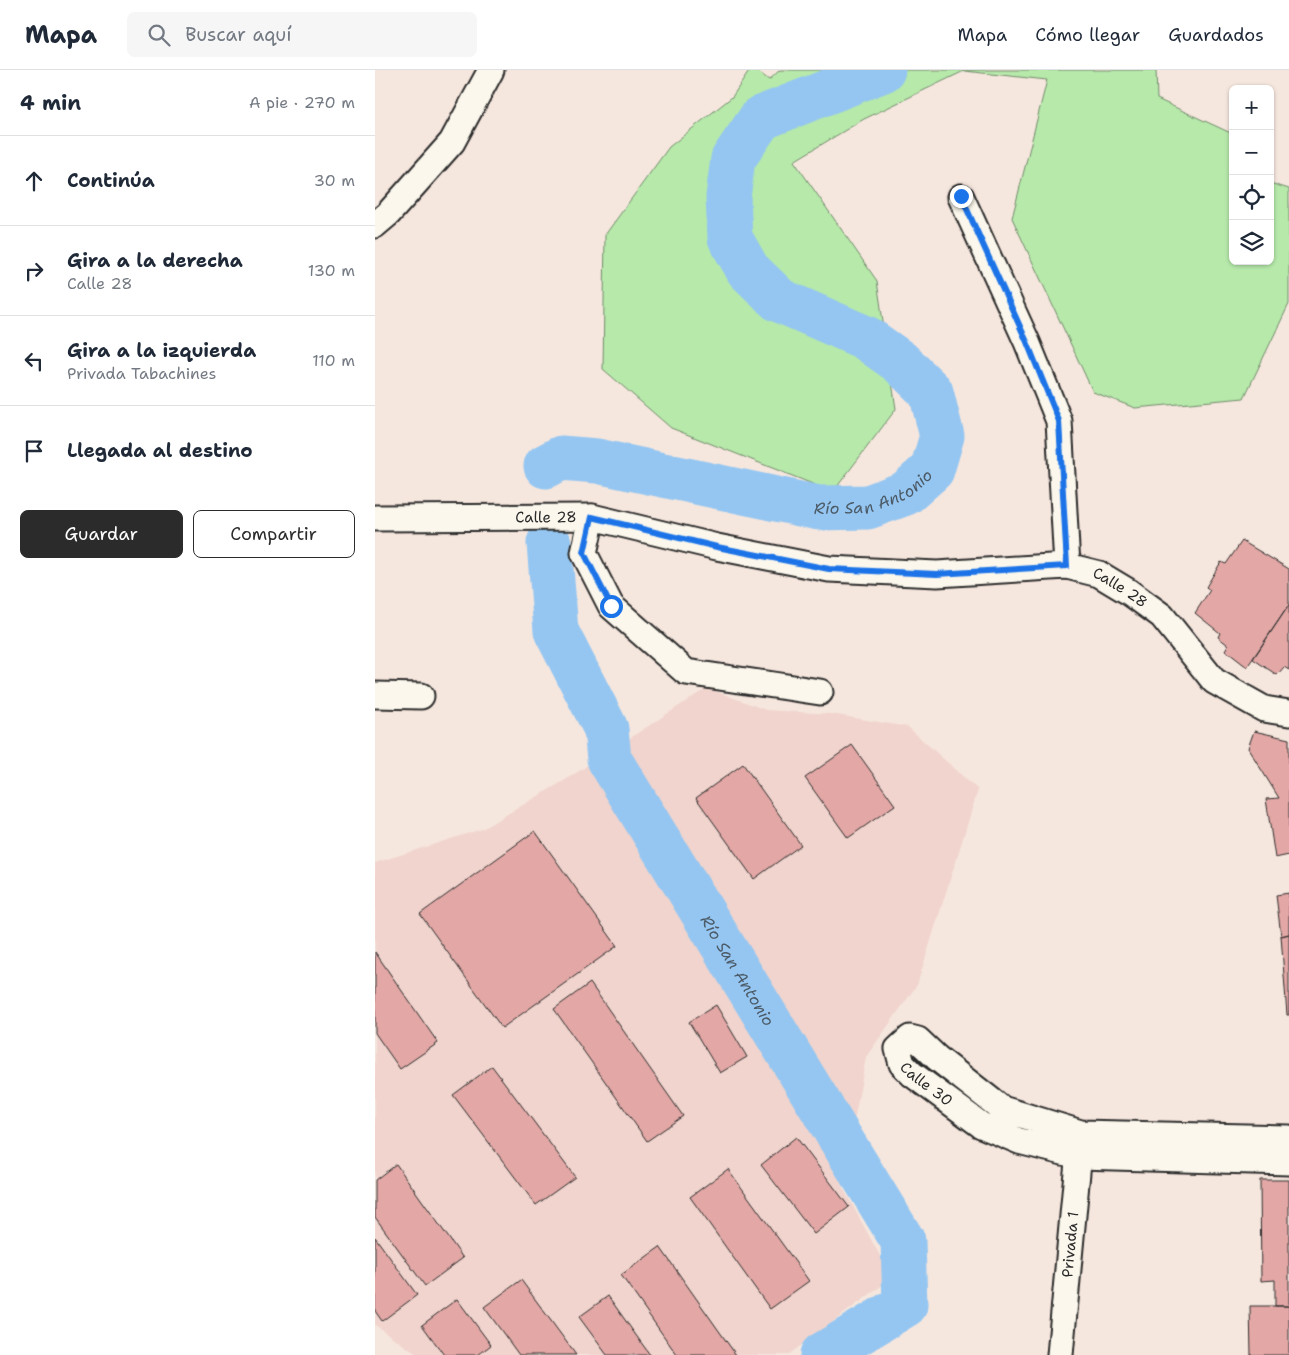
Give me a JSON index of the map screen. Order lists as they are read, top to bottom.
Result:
{
  "streets": {
    "street": ["Calle 28", "Calle 30", "Privada 1"]
  },
  "crossings": [
    ["Calle 30", "Privada 1"]
  ],
  "water": ["Río San Antonio"],
  "page": {
    "header": "Mapa",
    "search": "Buscar aquí",
    "nav": ["Mapa", "Cómo llegar", "Guardados"],
    "heading": ["4 min", "A pie · 270 m"],
    "map_buttons": ["+", "−"],
    "list": [
      ["Continúa", "30 m"],
      ["Gira a la derecha", "Calle 28", "130 m"],
      ["Gira a la izquierda", "Privada Tabachines", "110 m"],
      "Llegada al destino"
    ],
    "buttons": ["Guardar", "Compartir"]
  }
}
